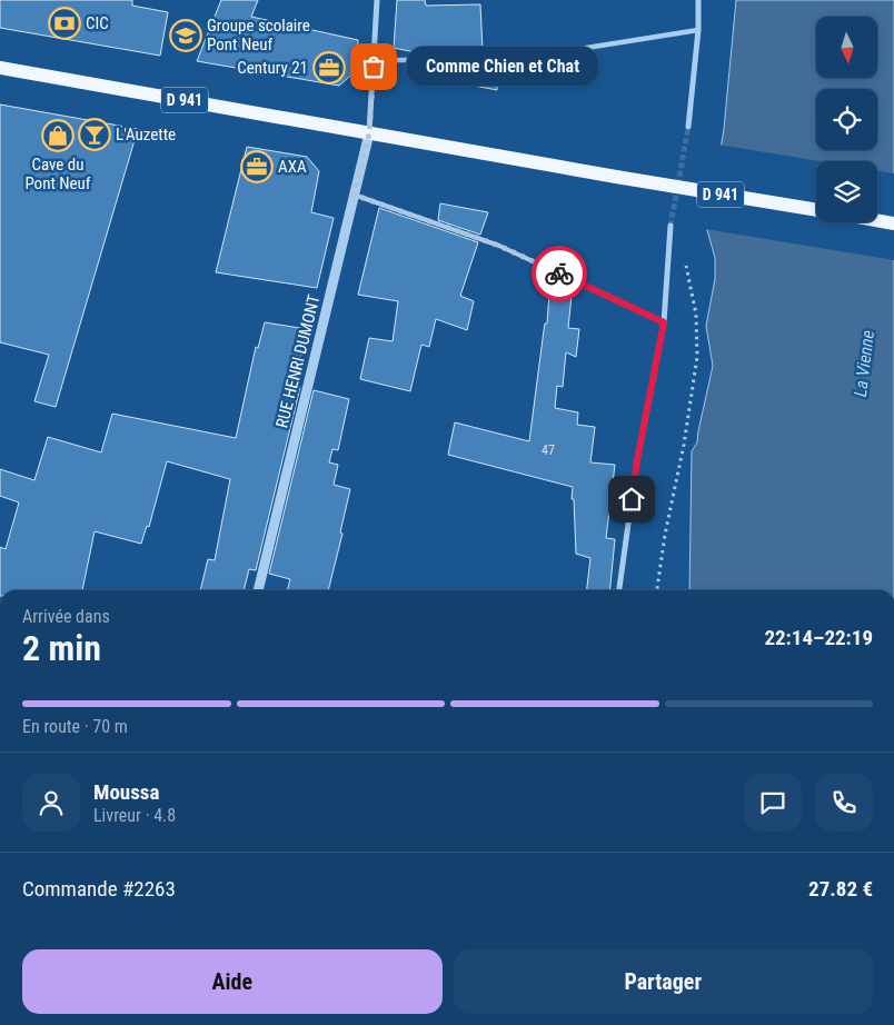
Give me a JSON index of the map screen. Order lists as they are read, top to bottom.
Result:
{
  "streets": {
    "main road": ["D 941"],
    "street": ["RUE HENRI DUMONT"]
  },
  "crossings": [
    ["D 941", "RUE HENRI DUMONT"]
  ],
  "water": ["La Vienne"],
  "places": {
    "bank": ["CIC"],
    "school or university": ["Groupe scolaire Pont Neuf"],
    "other": ["Comme Chien et Chat"],
    "office": ["Century 21", "AXA"],
    "bar": ["L'Auzette"],
    "shop": ["Cave du Pont Neuf"]
  },
  "house_numbers": ["47"],
  "north": "bottom",
  "page": {
    "bubble": "Comme Chien et Chat",
    "heading": ["2 min", "Arrivée dans", "22:14–22:19"],
    "panel": [
      "Moussa",
      "Livreur · 4.8",
      "Commande #2263",
      "27.82 €"
    ],
    "bar": "En route · 70 m",
    "buttons": ["Aide", "Partager"]
  }
}
